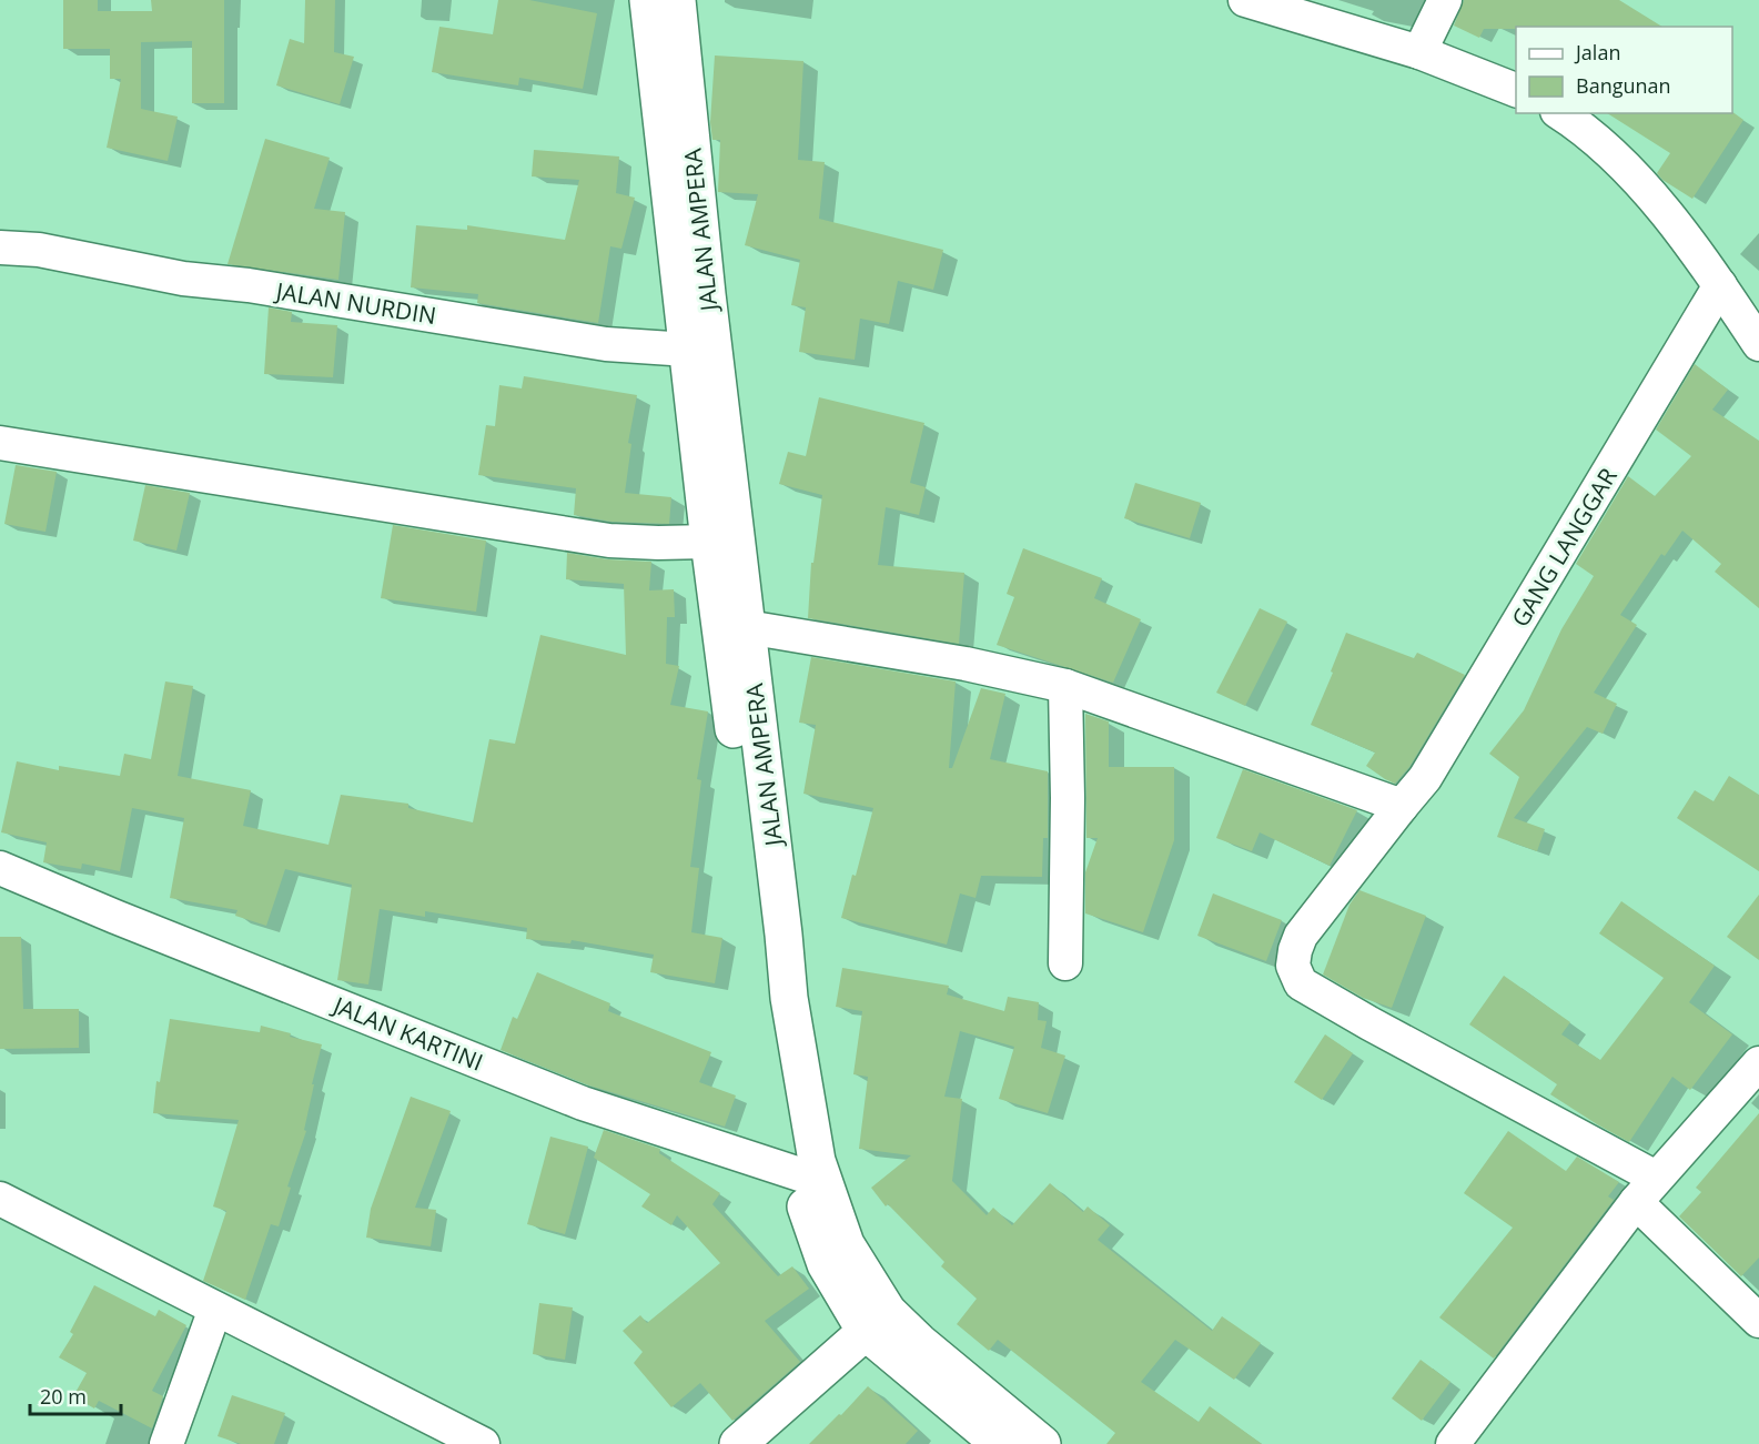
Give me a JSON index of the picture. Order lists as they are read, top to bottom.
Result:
{
  "streets": {
    "main road": ["JALAN AMPERA"],
    "street": ["JALAN NURDIN", "GANG LANGGAR", "JALAN KARTINI"]
  },
  "crossings": [
    ["JALAN AMPERA", "JALAN NURDIN"],
    ["JALAN AMPERA", "JALAN KARTINI"]
  ],
  "legend": ["Jalan", "Bangunan"],
  "scale_bar": "20 m"
}
